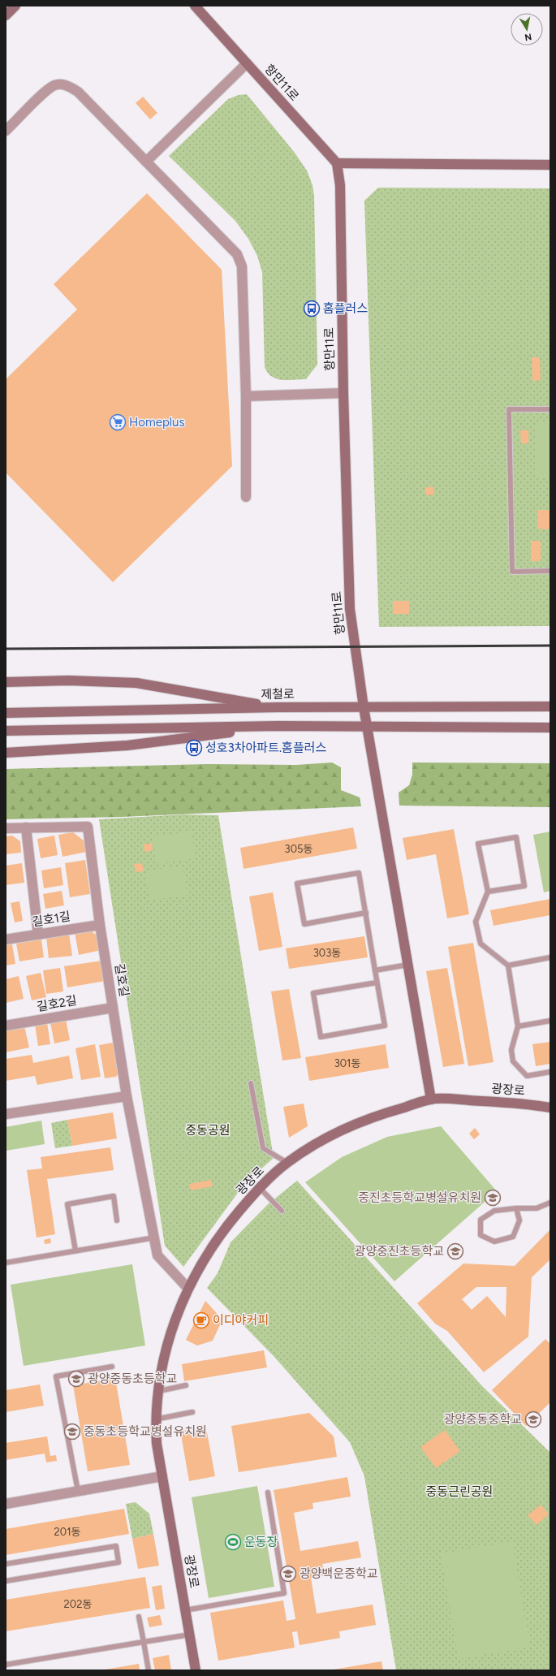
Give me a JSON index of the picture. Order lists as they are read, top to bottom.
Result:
{
  "streets": {
    "street": [
      "항만11로",
      "제철로",
      "길호1길",
      "길호길",
      "길호2길",
      "광장로"
    ]
  },
  "crossings": [
    ["항만11로", "제철로"],
    ["항만11로", "광장로"],
    ["길호1길", "길호길"],
    ["길호길", "길호2길"],
    ["길호길", "광장로"]
  ],
  "parks": ["중동공원", "중동근린공원"],
  "places": {
    "bus stop": ["홈플러스", "성호3차아파트.홈플러스"],
    "supermarket": ["Homeplus"],
    "school or university": [
      "중진초등학교병설유치원",
      "광양중진초등학교",
      "광양중동초등학교",
      "광양중동중학교",
      "중동초등학교병설유치원",
      "광양백운중학교"
    ],
    "cafe": ["이디야커피"],
    "sports": ["운동장"]
  },
  "house_numbers": [
    "305동",
    "303동",
    "301동",
    "201동",
    "202동"
  ],
  "north": "bottom"
}
